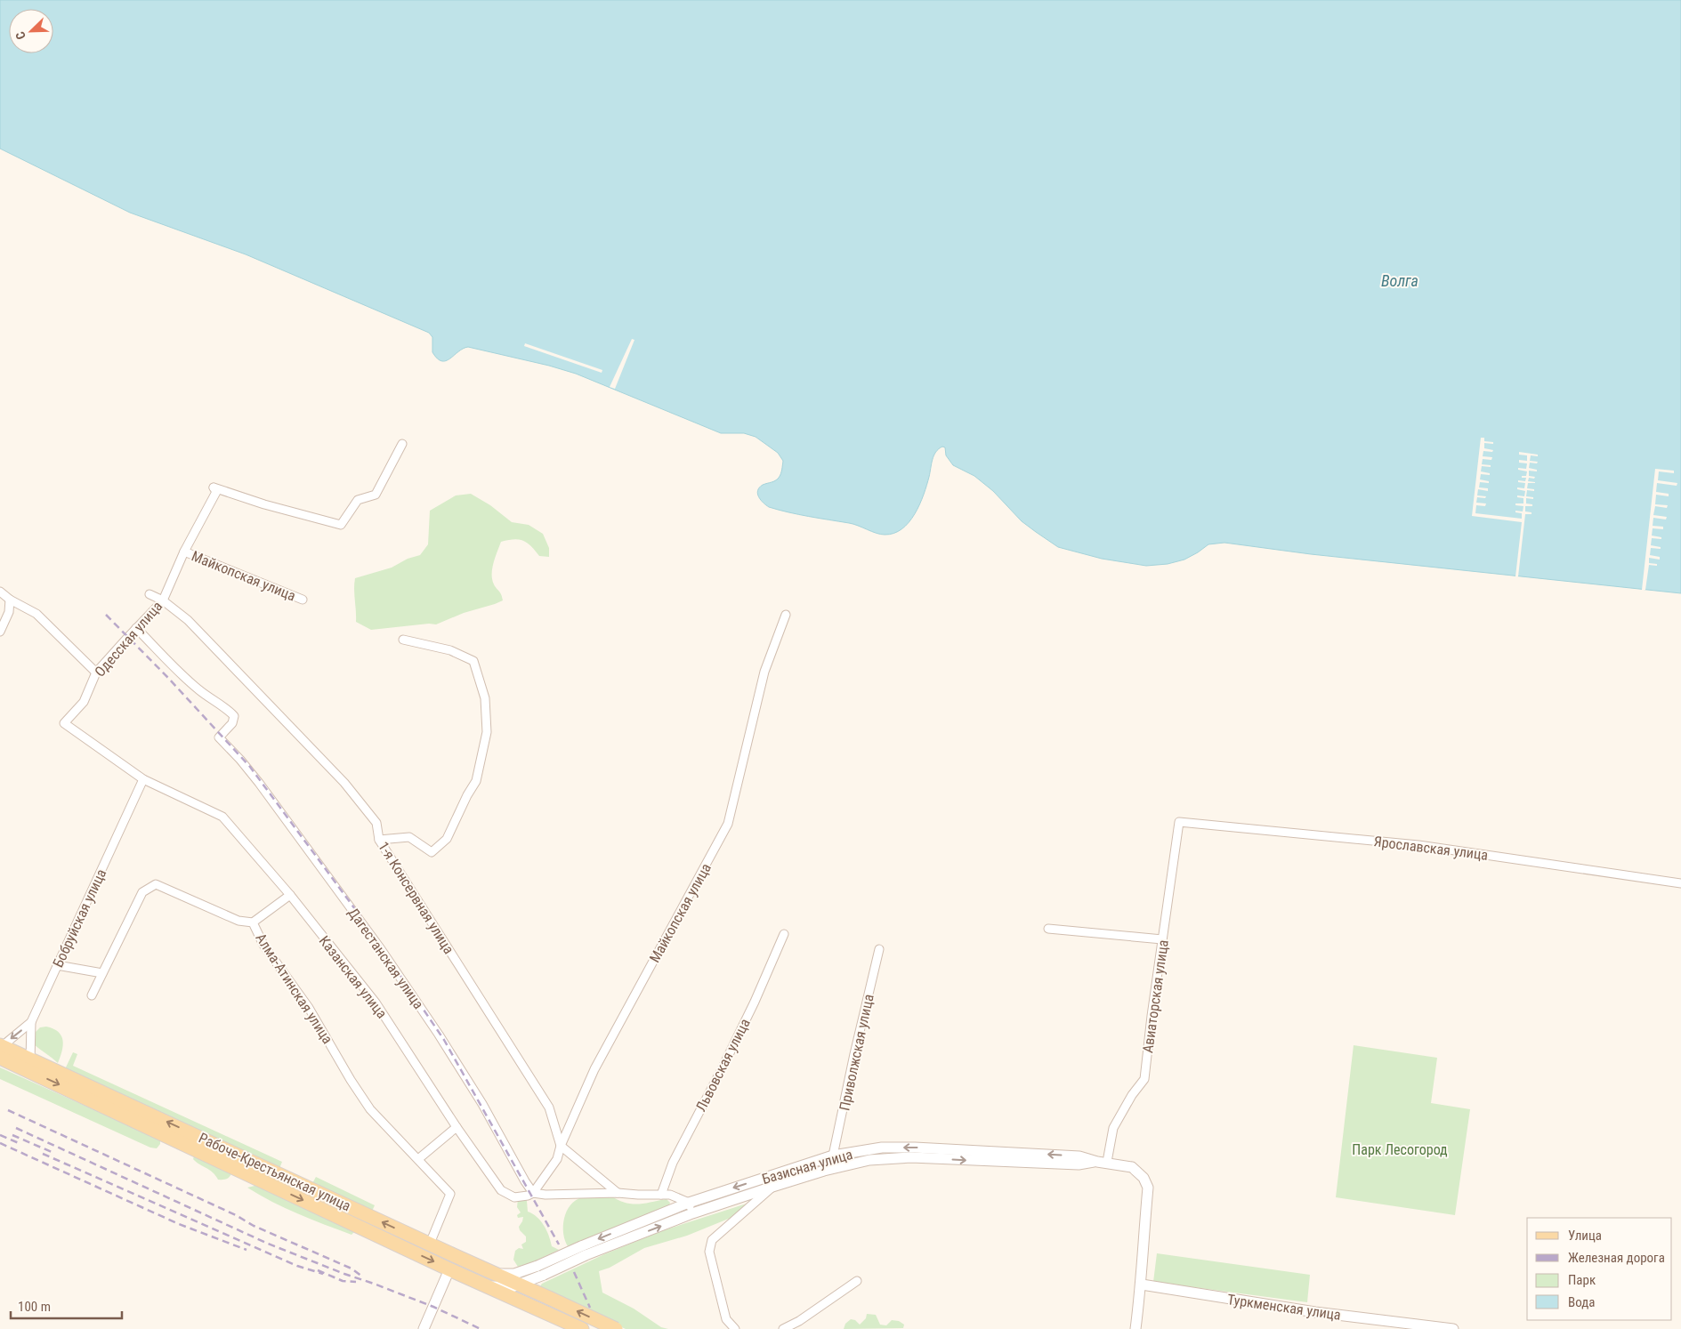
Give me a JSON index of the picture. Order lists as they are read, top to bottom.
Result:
{
  "streets": {
    "main road": ["Рабоче-Крестьянская улица"],
    "street": [
      "Майкопская улица",
      "Одесская улица",
      "Ярославская улица",
      "1-я Консервная улица",
      "Бобруйская улица",
      "Дагестанская улица",
      "Казанская улица",
      "Алма-Атинская улица",
      "Авиаторская улица",
      "Приволжская улица",
      "Львовская улица",
      "Базисная улица",
      "Туркменская улица"
    ]
  },
  "crossings": [
    ["Майкопская улица", "Одесская улица"],
    ["Майкопская улица", "1-я Консервная улица"],
    ["Майкопская улица", "Дагестанская улица"],
    ["Майкопская улица", "Казанская улица"],
    ["Одесская улица", "1-я Консервная улица"],
    ["Одесская улица", "Бобруйская улица"],
    ["Одесская улица", "Дагестанская улица"],
    ["Одесская улица", "Казанская улица"],
    ["Ярославская улица", "Авиаторская улица"],
    ["Бобруйская улица", "Казанская улица"],
    ["Бобруйская улица", "Рабоче-Крестьянская улица"],
    ["Дагестанская улица", "Казанская улица"],
    ["Казанская улица", "Львовская улица"],
    ["Казанская улица", "Базисная улица"],
    ["Алма-Атинская улица", "Рабоче-Крестьянская улица"],
    ["Авиаторская улица", "Базисная улица"],
    ["Приволжская улица", "Базисная улица"],
    ["Базисная улица", "Туркменская улица"]
  ],
  "water": ["Волга"],
  "parks": ["Парк Лесогород"],
  "legend": [
    "Улица",
    "Железная дорога",
    "Парк",
    "Вода"
  ],
  "scale_bar": "100 m",
  "north": "bottom left"
}
